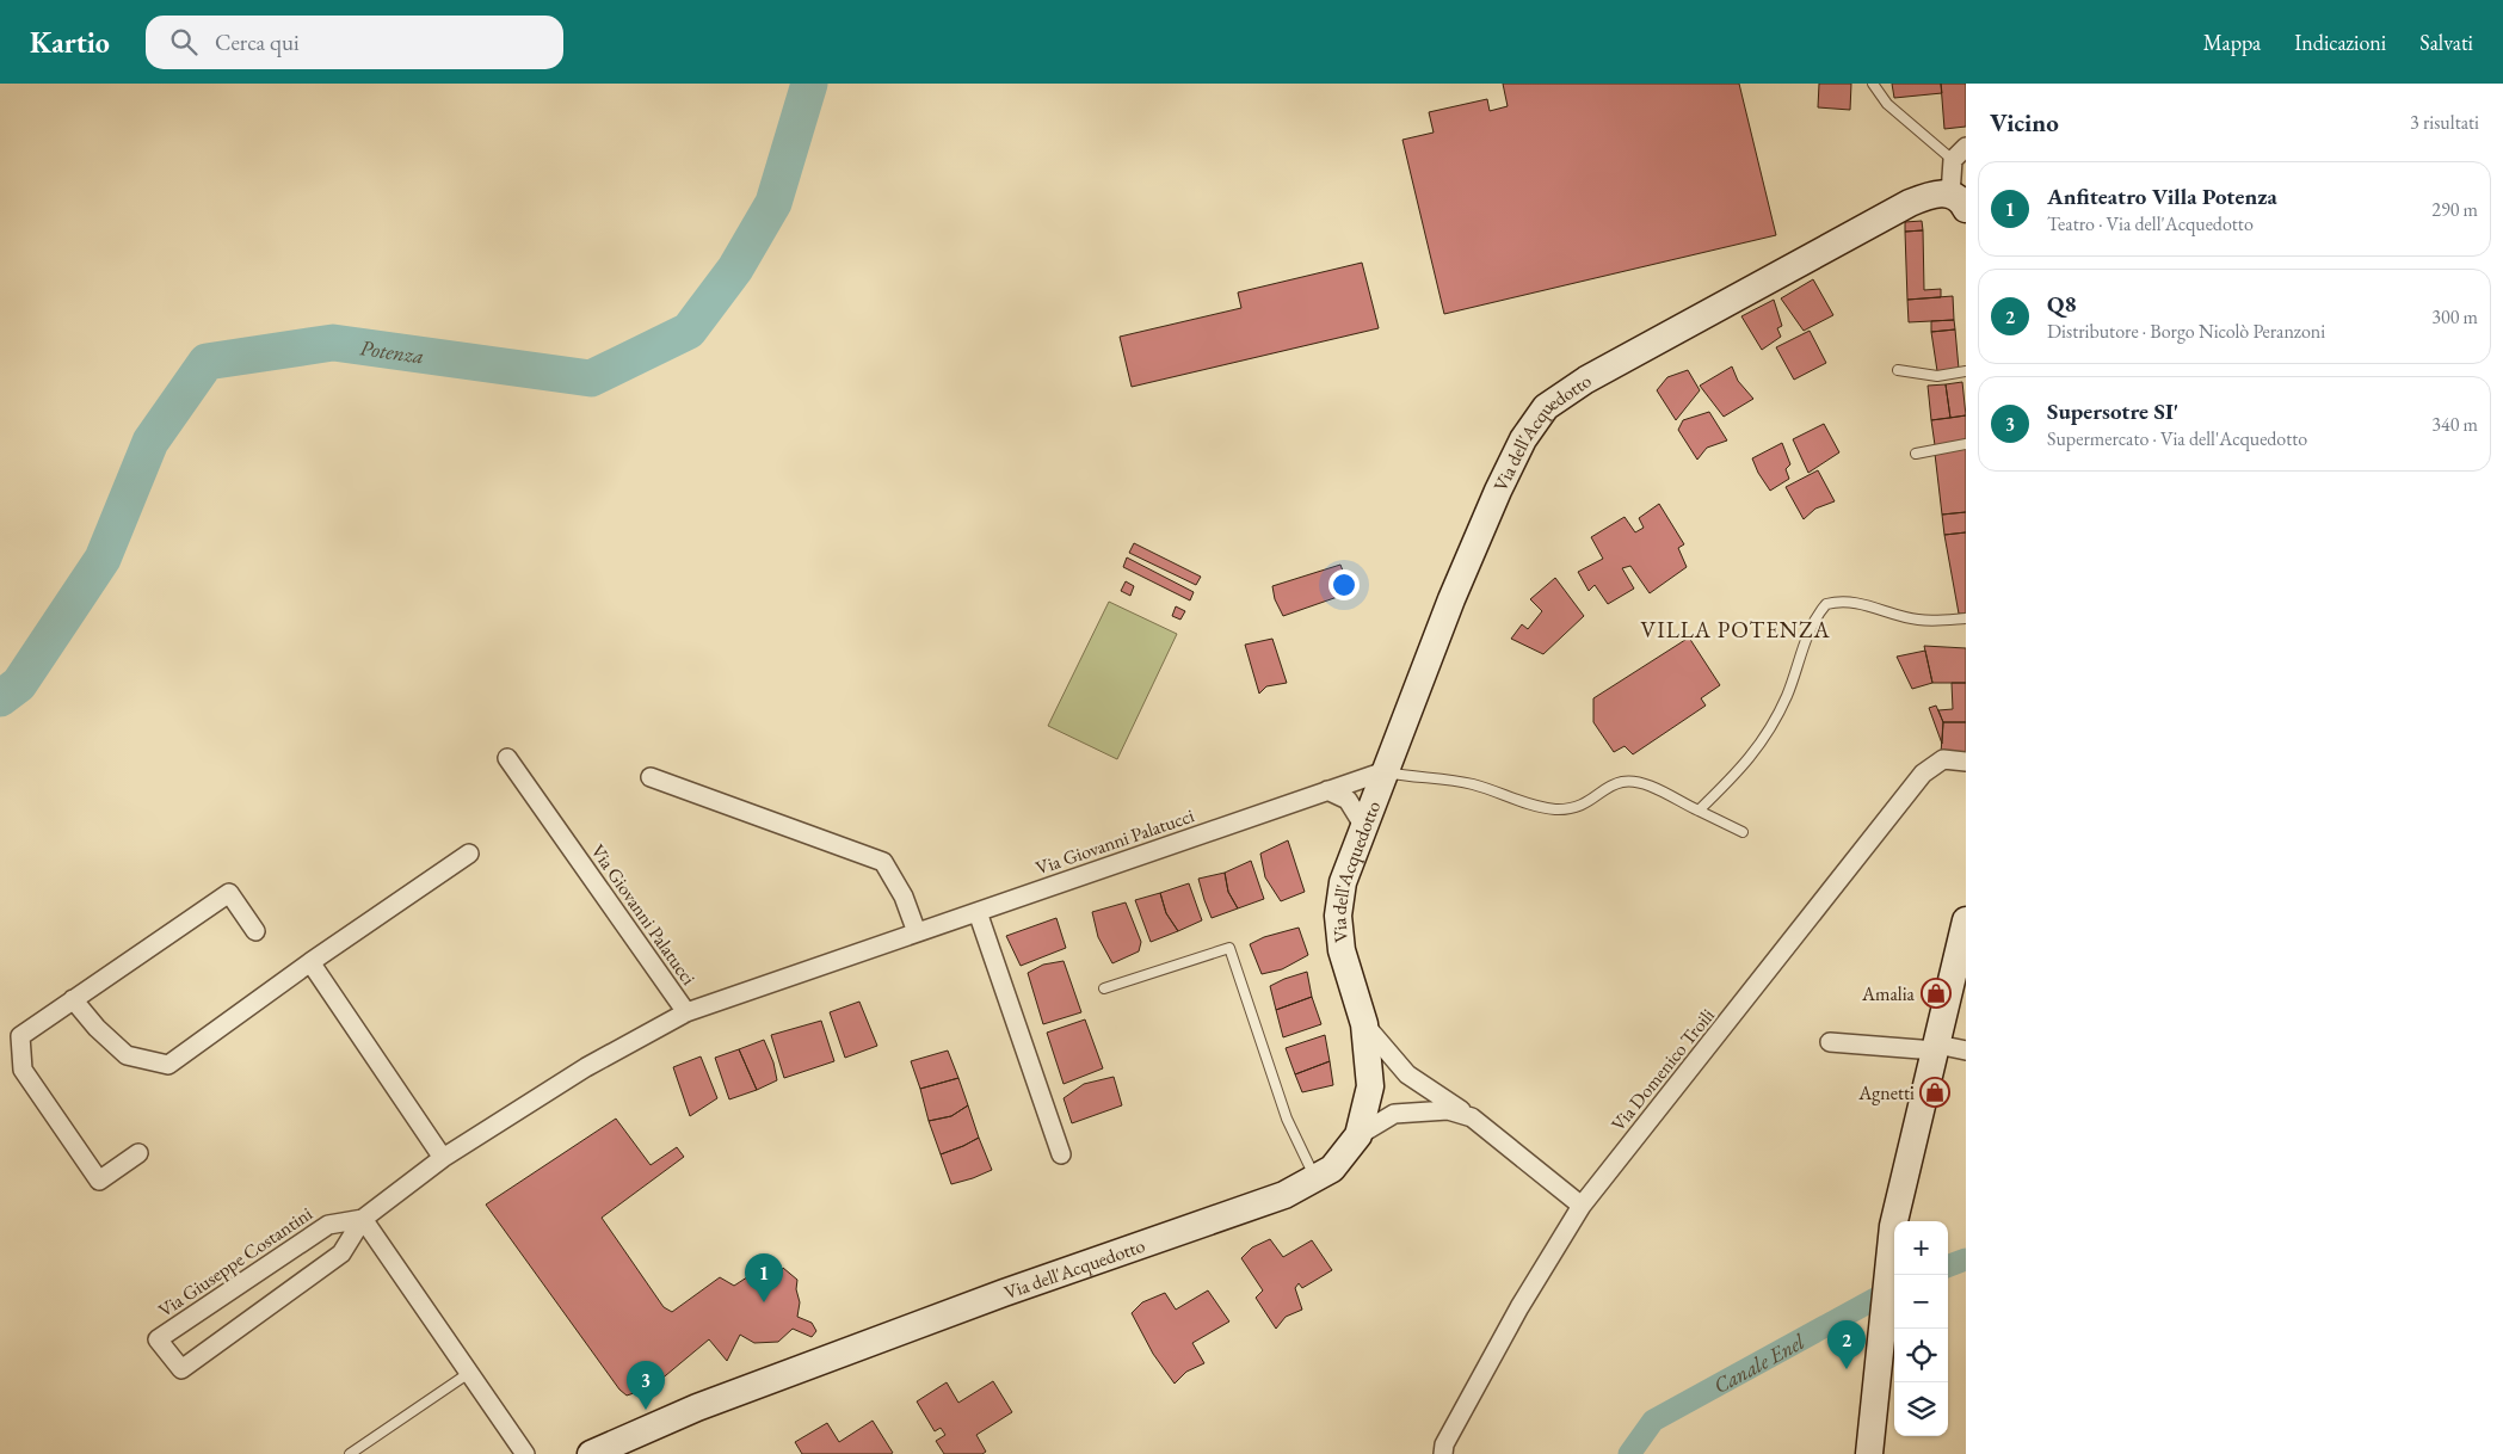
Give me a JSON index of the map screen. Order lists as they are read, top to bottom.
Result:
{
  "streets": {
    "street": [
      "Via dell'Acquedotto",
      "Via Giovanni Palatucci",
      "Via Domenico Troili",
      "Via Giuseppe Costantini"
    ]
  },
  "crossings": [
    ["Via dell'Acquedotto", "Via Giovanni Palatucci"],
    ["Via Giovanni Palatucci", "Via Giuseppe Costantini"]
  ],
  "districts": ["VILLA POTENZA"],
  "water": ["Potenza", "Canale Enel"],
  "places": {
    "shop": ["Amalia", "Agnetti"]
  },
  "page": {
    "header": "Kartio",
    "search": "Cerca qui",
    "nav": ["Mappa", "Indicazioni", "Salvati"],
    "heading": ["Vicino", "3 risultati"],
    "list": [
      {
        "mark": "1",
        "name": "Anfiteatro Villa Potenza",
        "note": "Teatro · Via dell'Acquedotto",
        "value": "290 m"
      },
      {
        "mark": "2",
        "name": "Q8",
        "note": "Distributore · Borgo Nicolò Peranzoni",
        "value": "300 m"
      },
      {
        "mark": "3",
        "name": "Supersotre SI'",
        "note": "Supermercato · Via dell'Acquedotto",
        "value": "340 m"
      }
    ],
    "map_buttons": ["+", "−"],
    "pins": ["1", "2", "3"]
  }
}
